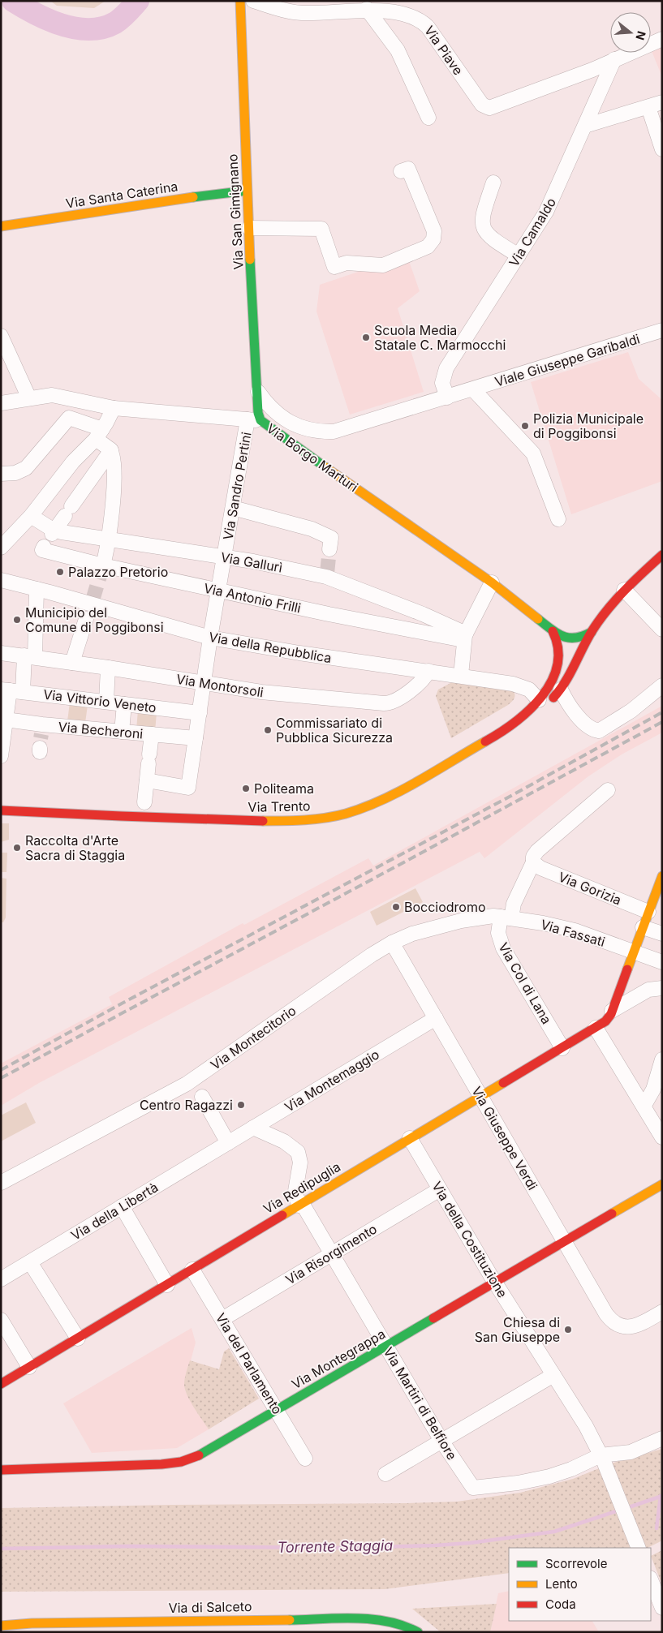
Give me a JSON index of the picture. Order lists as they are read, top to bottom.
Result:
{
  "streets": {
    "main road": [
      "Via Santa Caterina",
      "Via San Gimignano",
      "Via Borgo Marturi",
      "Via Trento",
      "Via Redipuglia",
      "Via Montegrappa",
      "Via di Salceto"
    ],
    "street": [
      "Via Piave",
      "Via Camaldo",
      "Viale Giuseppe Garibaldi",
      "Via Sandro Pertini",
      "Via Gallurì",
      "Via Antonio Frilli",
      "Via della Repubblica",
      "Via Montorsoli",
      "Via Vittorio Veneto",
      "Via Becheroni",
      "Via Gorizia",
      "Via Fassati",
      "Via Col di Lana",
      "Via Montecitorio",
      "Via Montemaggio",
      "Via Giuseppe Verdi",
      "Via della Libertà",
      "Via della Costituzione",
      "Via Risorgimento",
      "Via del Parlamento",
      "Via Martiri di Belfiore"
    ]
  },
  "crossings": [
    ["Via Piave", "Via Camaldo"],
    ["Via Santa Caterina", "Via San Gimignano"],
    ["Via San Gimignano", "Viale Giuseppe Garibaldi"],
    ["Via San Gimignano", "Via Borgo Marturi"],
    ["Via San Gimignano", "Via Sandro Pertini"],
    ["Via Camaldo", "Viale Giuseppe Garibaldi"],
    ["Via Borgo Marturi", "Via Sandro Pertini"],
    ["Via Sandro Pertini", "Via Gallurì"],
    ["Via Sandro Pertini", "Via Antonio Frilli"],
    ["Via Sandro Pertini", "Via della Repubblica"],
    ["Via Sandro Pertini", "Via Montorsoli"],
    ["Via Sandro Pertini", "Via Vittorio Veneto"],
    ["Via Sandro Pertini", "Via Becheroni"],
    ["Via Gallurì", "Via Antonio Frilli"],
    ["Via della Repubblica", "Via Montorsoli"],
    ["Via della Repubblica", "Via Trento"],
    ["Via Fassati", "Via Col di Lana"],
    ["Via Fassati", "Via Montecitorio"],
    ["Via Col di Lana", "Via Montecitorio"],
    ["Via Col di Lana", "Via Redipuglia"],
    ["Via Montecitorio", "Via Giuseppe Verdi"],
    ["Via Montemaggio", "Via Giuseppe Verdi"],
    ["Via Montemaggio", "Via della Libertà"],
    ["Via Giuseppe Verdi", "Via Redipuglia"],
    ["Via Giuseppe Verdi", "Via Montegrappa"],
    ["Via Redipuglia", "Via della Costituzione"],
    ["Via Redipuglia", "Via del Parlamento"],
    ["Via Redipuglia", "Via Martiri di Belfiore"],
    ["Via della Costituzione", "Via Risorgimento"],
    ["Via della Costituzione", "Via Montegrappa"],
    ["Via della Costituzione", "Via Martiri di Belfiore"],
    ["Via Risorgimento", "Via del Parlamento"],
    ["Via Risorgimento", "Via Martiri di Belfiore"],
    ["Via Montegrappa", "Via del Parlamento"],
    ["Via Montegrappa", "Via Martiri di Belfiore"]
  ],
  "water": ["Torrente Staggia"],
  "places": [
    "Scuola Media Statale C. Marmocchi",
    "Polizia Municipale di Poggibonsi",
    "Palazzo Pretorio",
    "Municipio del Comune di Poggibonsi",
    "Commissariato di Pubblica Sicurezza",
    "Politeama",
    "Raccolta d'Arte Sacra di Staggia",
    "Bocciodromo",
    "Centro Ragazzi",
    "Chiesa di San Giuseppe"
  ],
  "legend": ["Scorrevole", "Lento", "Coda"],
  "north": "right"
}
